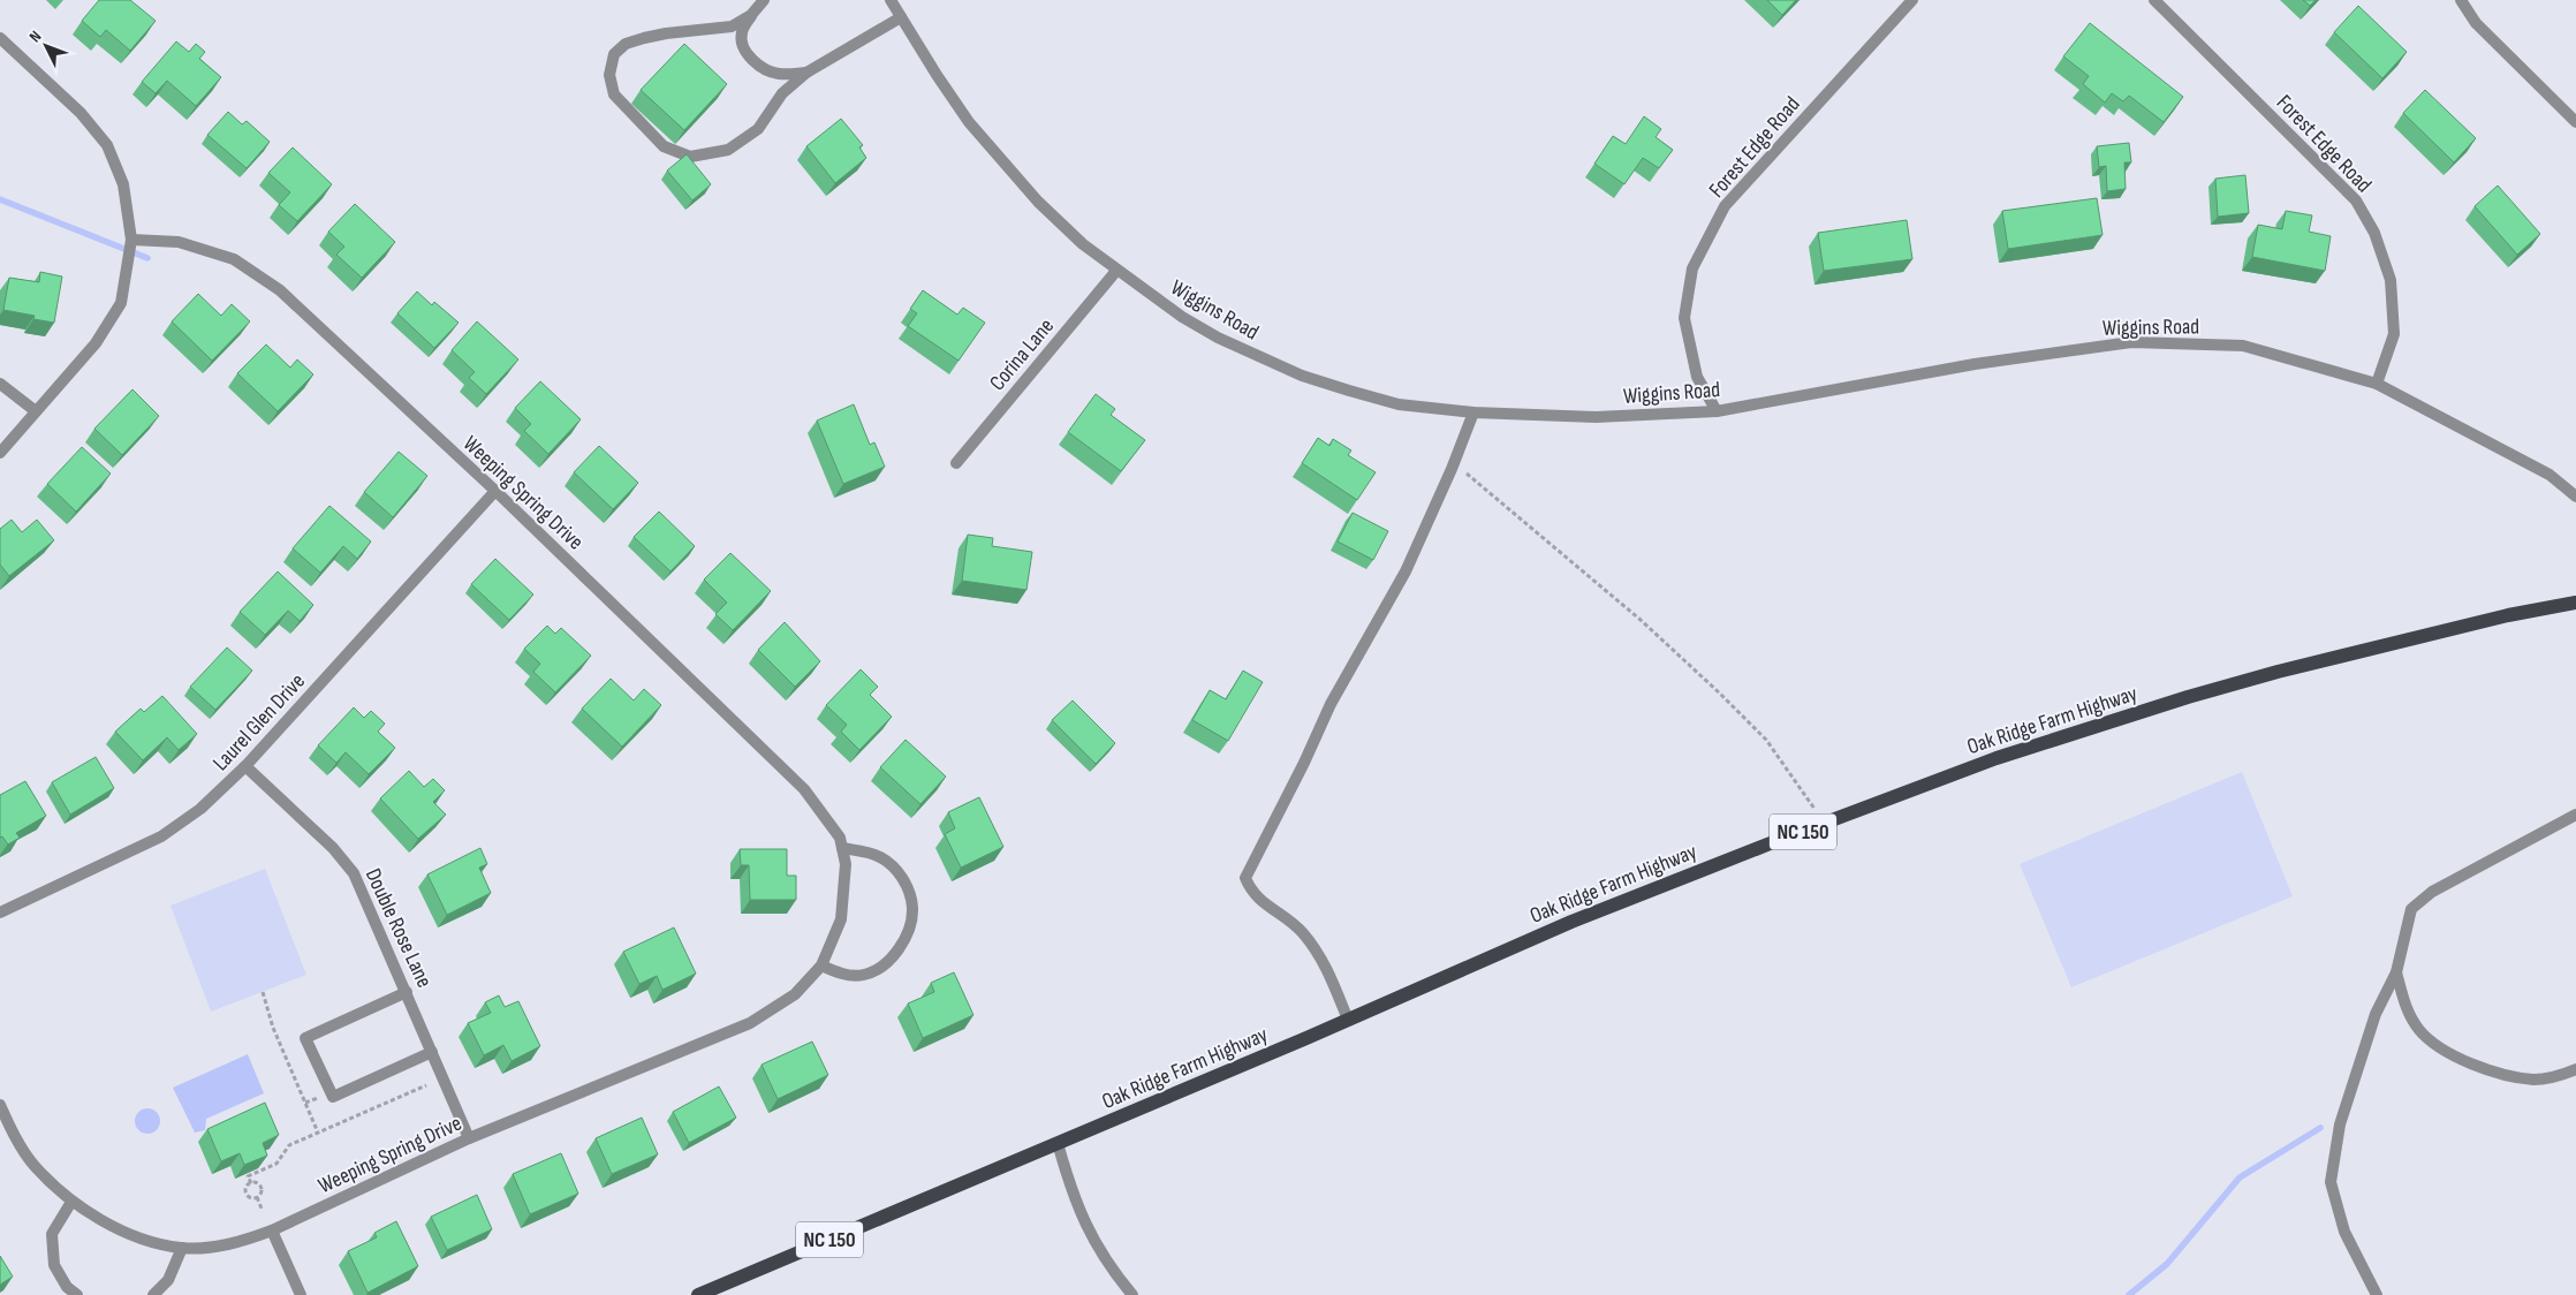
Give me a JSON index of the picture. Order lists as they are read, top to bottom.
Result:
{
  "streets": {
    "main road": ["Oak Ridge Farm Highway", "NC 150"],
    "street": [
      "Forest Edge Road",
      "Wiggins Road",
      "Corina Lane",
      "Weeping Spring Drive",
      "Laurel Glen Drive",
      "Double Rose Lane"
    ]
  },
  "crossings": [
    ["Forest Edge Road", "Wiggins Road"],
    ["Wiggins Road", "Corina Lane"],
    ["Weeping Spring Drive", "Laurel Glen Drive"],
    ["Weeping Spring Drive", "Double Rose Lane"],
    ["Laurel Glen Drive", "Double Rose Lane"]
  ],
  "north": "top left"
}
